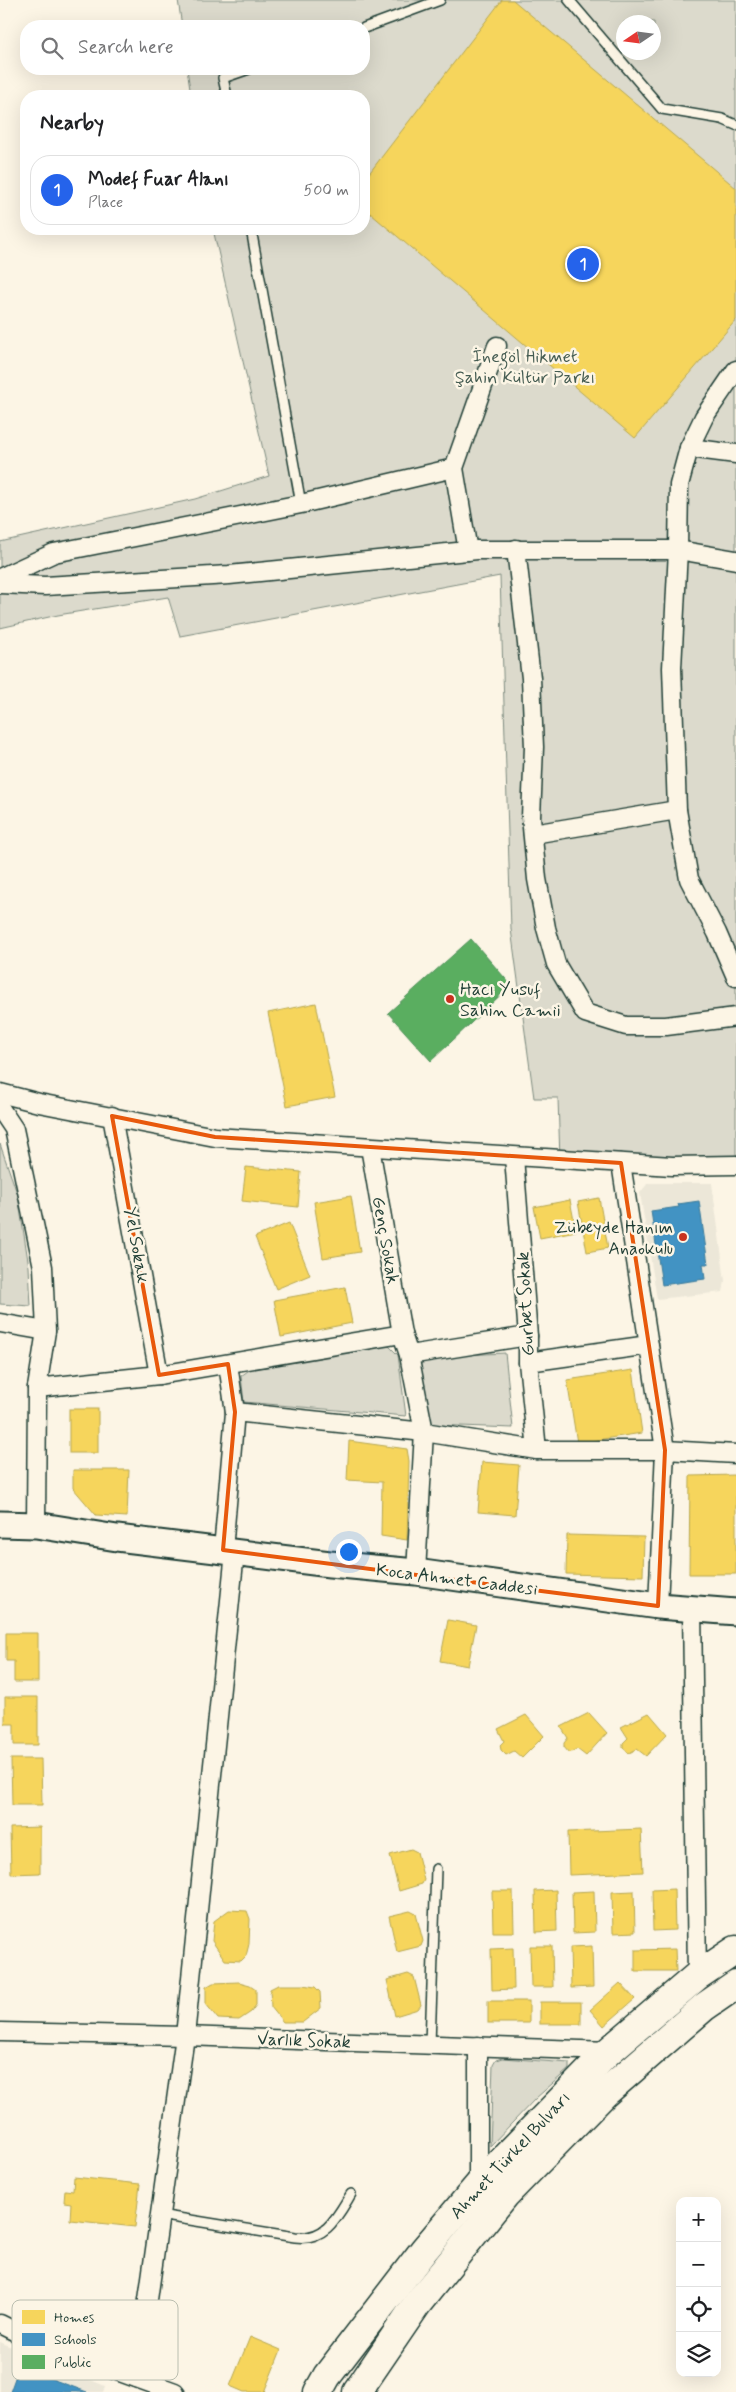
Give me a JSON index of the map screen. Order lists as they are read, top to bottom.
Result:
{
  "streets": {
    "main road": ["Ahmet Türkel Bulvarı"],
    "street": [
      "Genç Sokak",
      "Yel Sokak",
      "Gurbet Sokak",
      "Koca Ahmet Caddesi",
      "Varlık Sokak"
    ]
  },
  "crossings": [
    ["Genç Sokak", "Koca Ahmet Caddesi"],
    ["Varlık Sokak", "Ahmet Türkel Bulvarı"]
  ],
  "parks": ["İnegöl Hikmet Şahin Kültür Parkı"],
  "places": ["Hacı Yusuf Sahin Camii", "Zübeyde Hanım Anaokulu"],
  "legend": ["Homes", "Schools", "Public"],
  "north": "left",
  "page": {
    "search": "Search here",
    "heading": "Nearby",
    "list": [
      {
        "mark": "1",
        "name": "Modef Fuar Alanı",
        "note": "Place",
        "value": "500 m"
      }
    ],
    "pins": "1",
    "map_buttons": ["+", "−"]
  }
}
